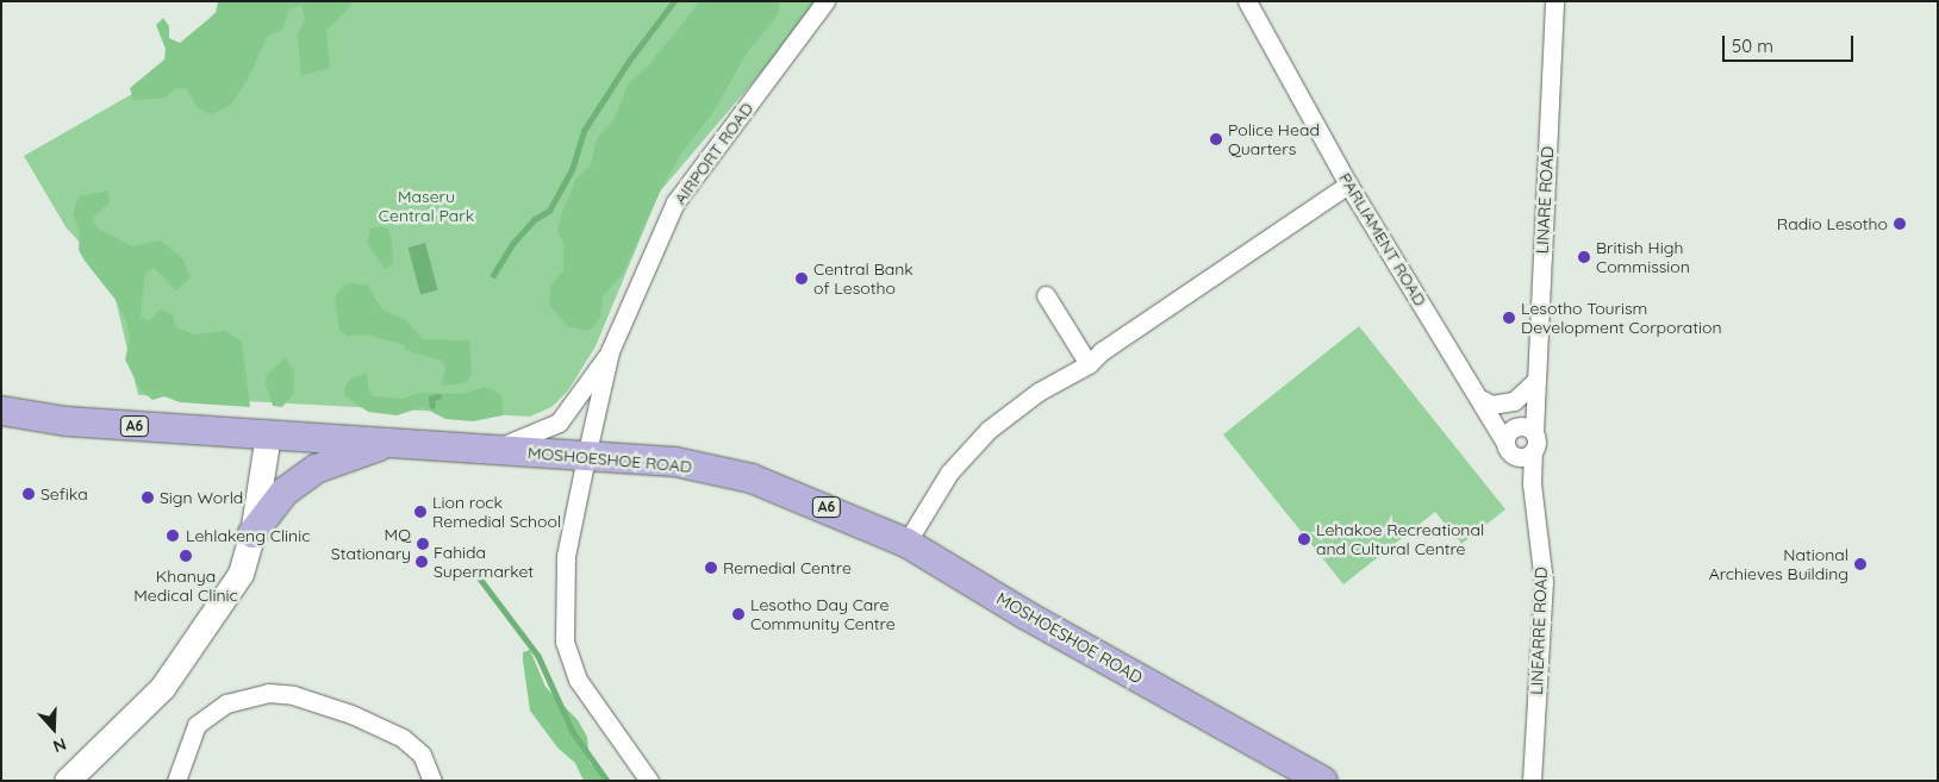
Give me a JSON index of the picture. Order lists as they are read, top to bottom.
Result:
{
  "streets": {
    "main road": ["A6", "MOSHOESHOE ROAD"],
    "street": [
      "AIRPORT ROAD",
      "LINARE ROAD",
      "PARLIAMENT ROAD",
      "LINEARRE ROAD"
    ]
  },
  "crossings": [
    ["LINARE ROAD", "PARLIAMENT ROAD"],
    ["LINARE ROAD", "LINEARRE ROAD"],
    ["PARLIAMENT ROAD", "LINEARRE ROAD"]
  ],
  "parks": ["Maseru Central Park"],
  "places": [
    "Police Head Quarters",
    "Radio Lesotho",
    "British High Commission",
    "Central Bank of Lesotho",
    "Lesotho Tourism Development Corporation",
    "Sefika",
    "Sign World",
    "Lion rock Remedial School",
    "Lehlakeng Clinic",
    "Lehakoe Recreational and Cultural Centre",
    "MQ Stationary",
    "Khanya Medical Clinic",
    "Fahida Supermarket",
    "National Archieves Building",
    "Remedial Centre",
    "Lesotho Day Care Community Centre"
  ],
  "scale_bar": "50 m",
  "north": "bottom"
}
